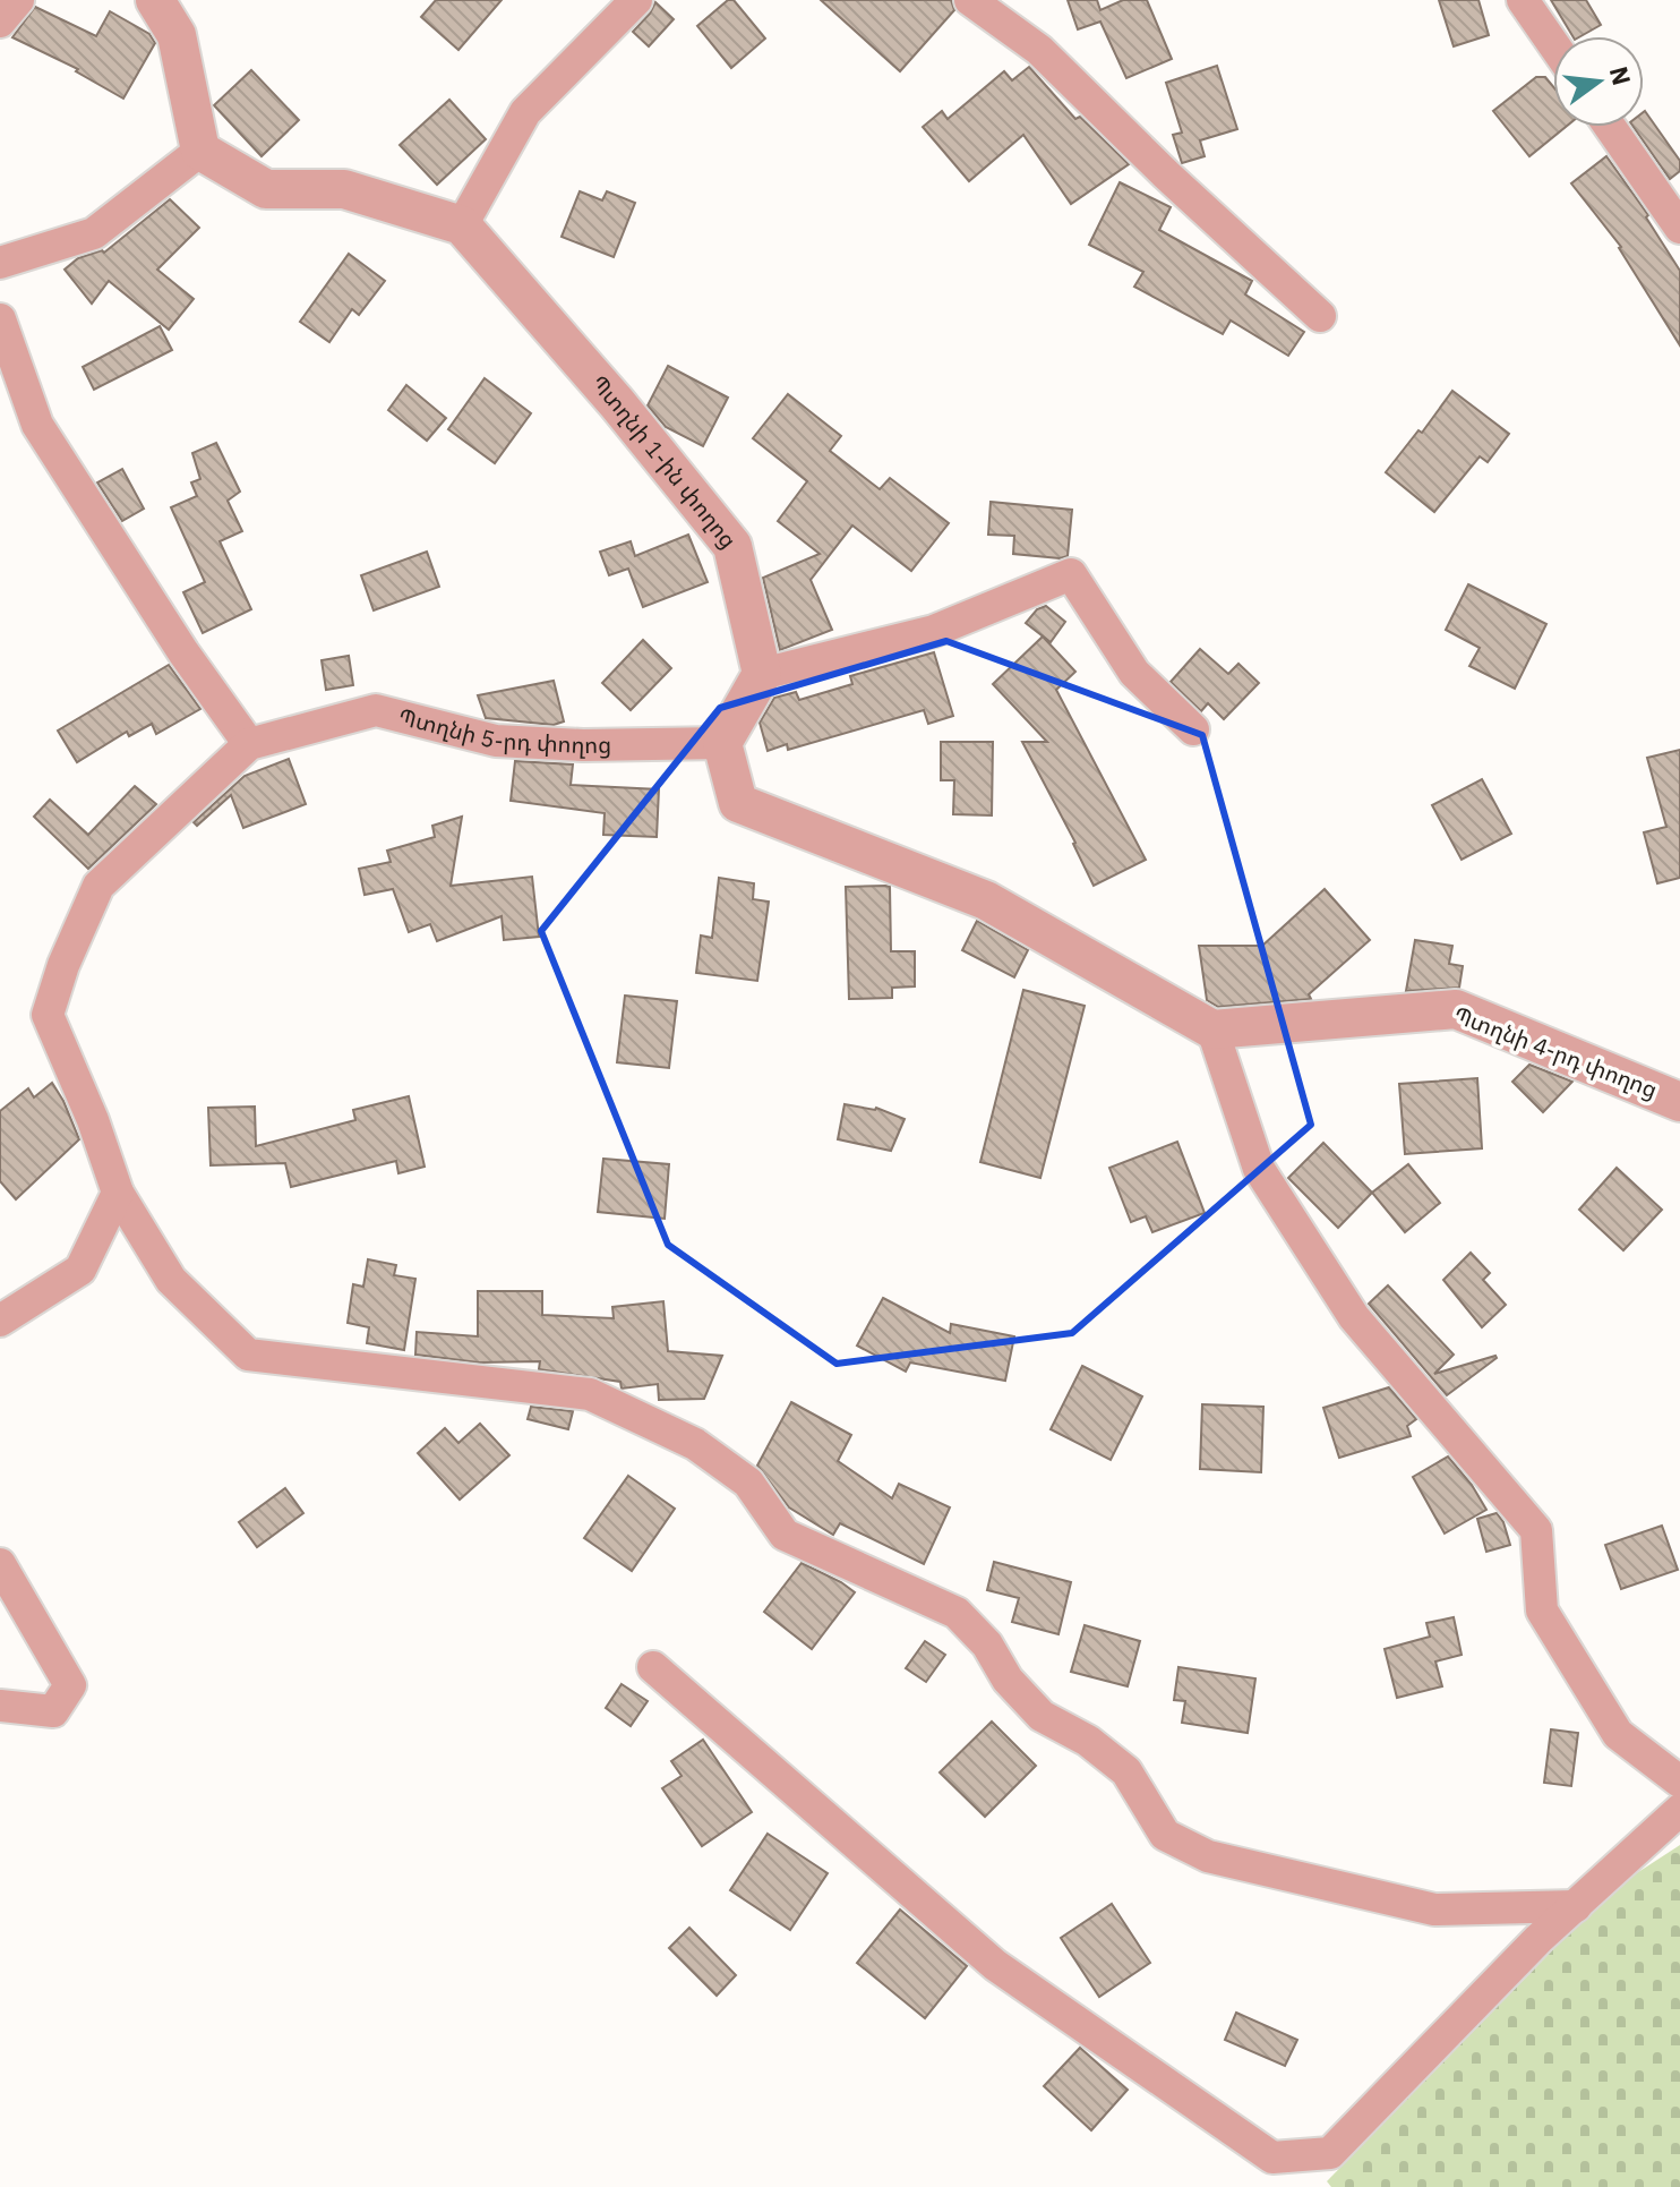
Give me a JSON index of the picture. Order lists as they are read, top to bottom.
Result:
{
  "streets": {
    "street": ["Պտղնի 1-ին փողոց", "Պտղնի 5-րդ փողոց", "Պտղնի 4-րդ փողոց"]
  },
  "north": "right"
}
